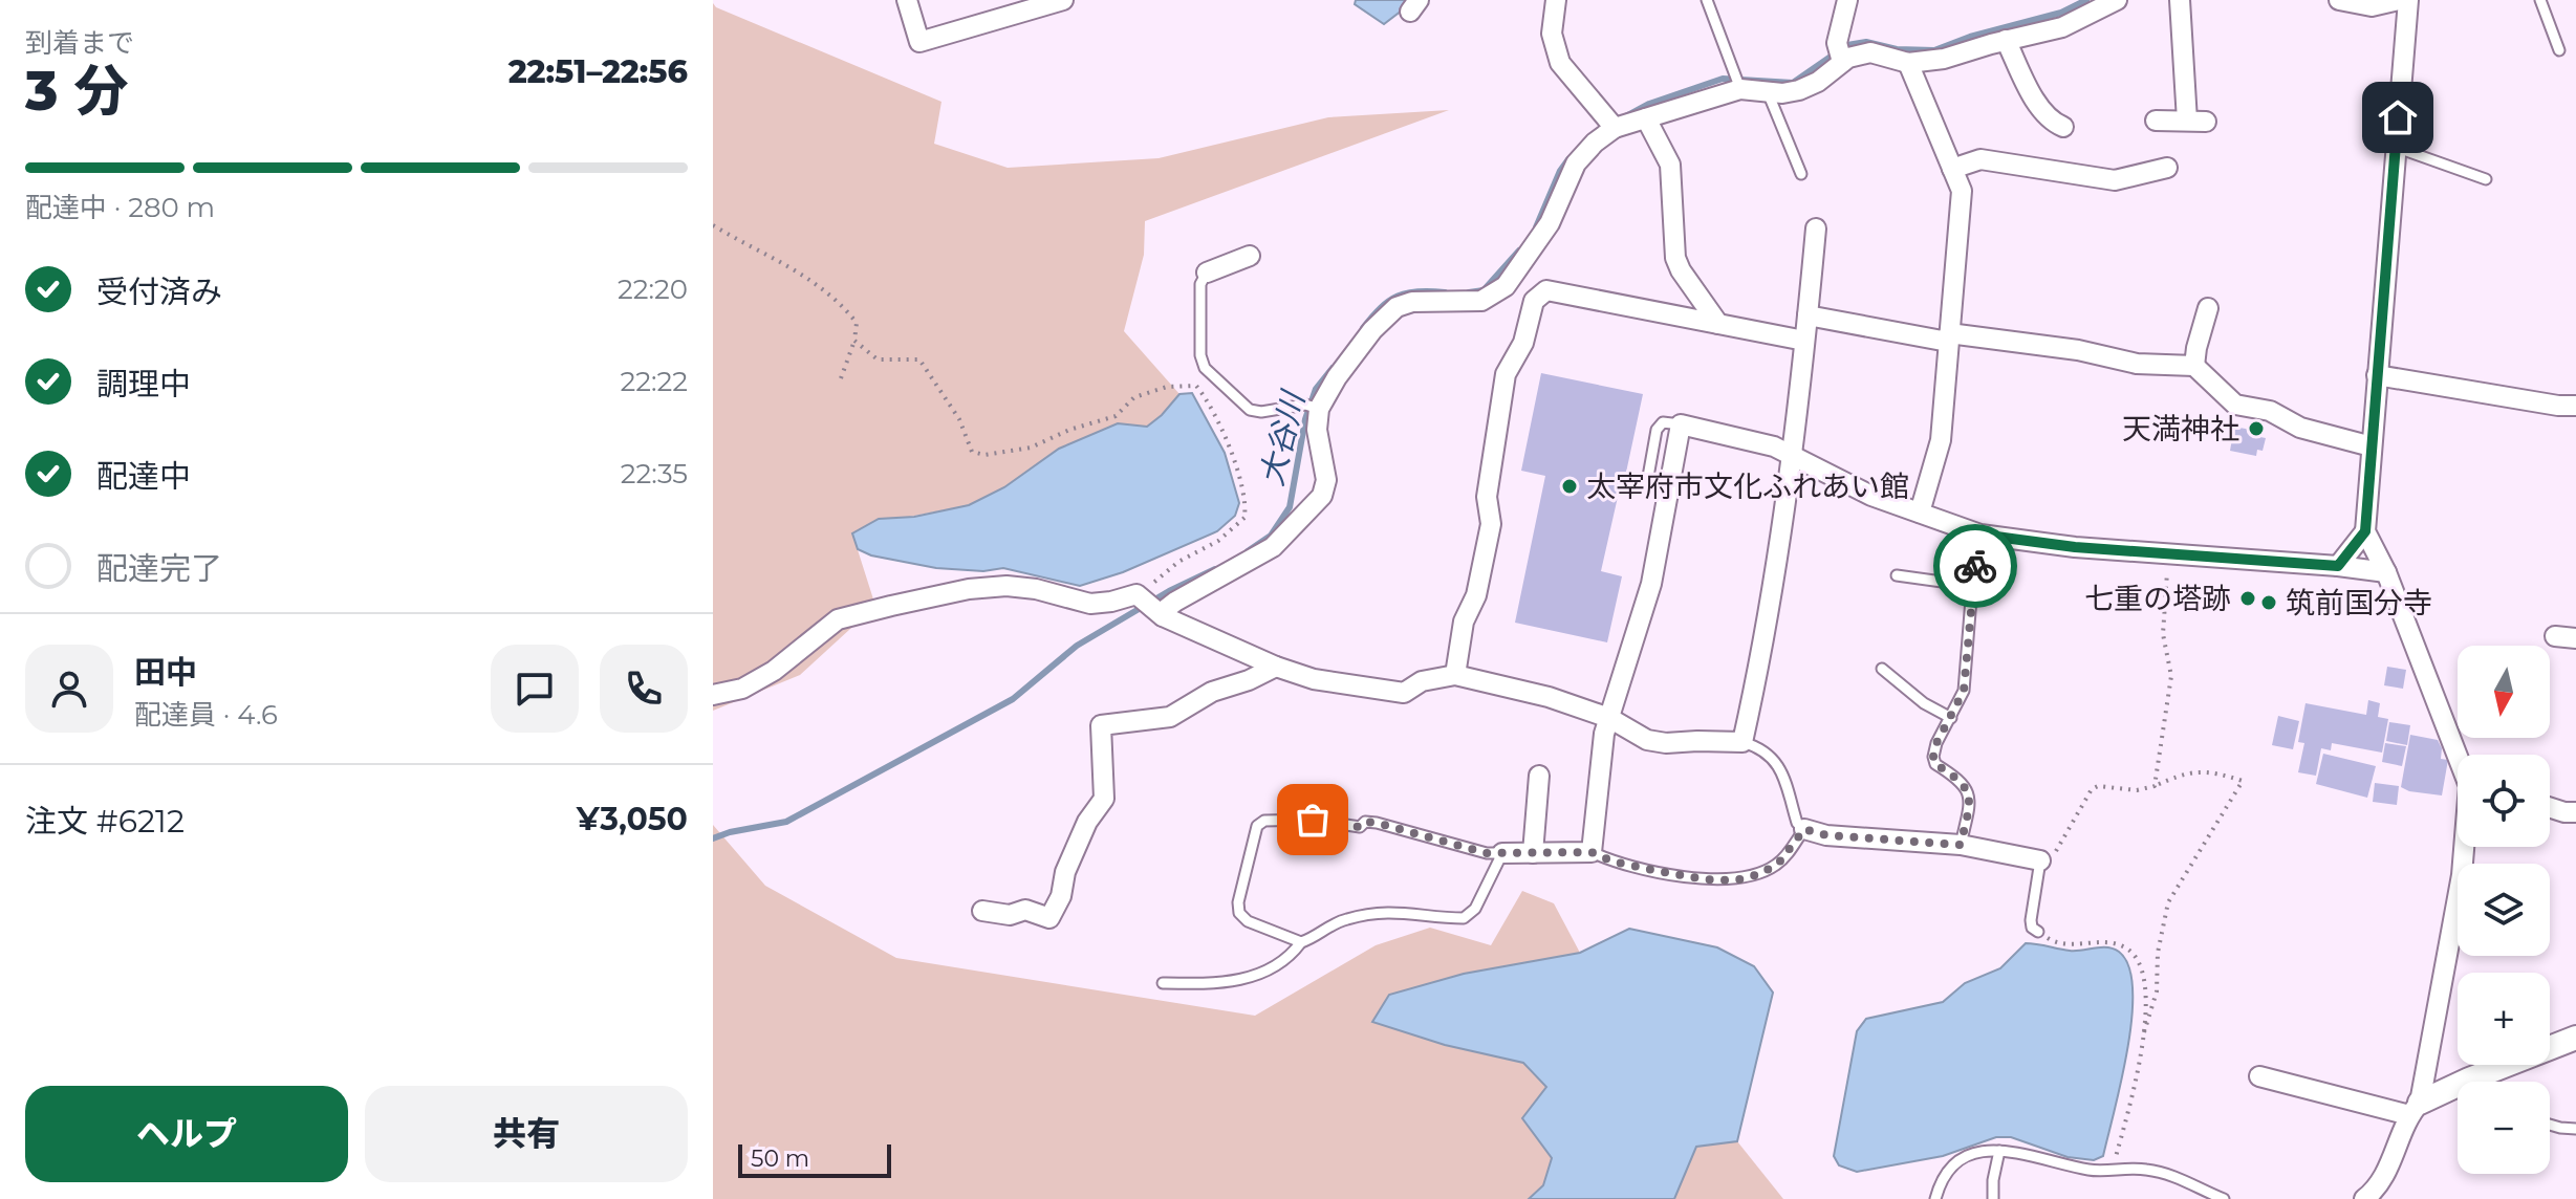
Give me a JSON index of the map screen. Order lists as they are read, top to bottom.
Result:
{
  "water": ["大谷川"],
  "places": [
    "天満神社",
    "太宰府市文化ふれあい館",
    "七重の塔跡",
    "筑前国分寺"
  ],
  "scale_bar": "50 m",
  "north": "bottom",
  "page": {
    "heading": ["3 分", "到着まで", "22:51–22:56"],
    "panel": [
      "田中",
      "配達員 · 4.6",
      "注文 #6212",
      "¥3,050"
    ],
    "bar": "配達中 · 280 m",
    "list": [
      ["受付済み", "22:20"],
      ["調理中", "22:22"],
      ["配達中", "22:35"],
      "配達完了"
    ],
    "map_buttons": ["+", "−"],
    "buttons": ["ヘルプ", "共有"],
    "scale": "50 m"
  }
}
